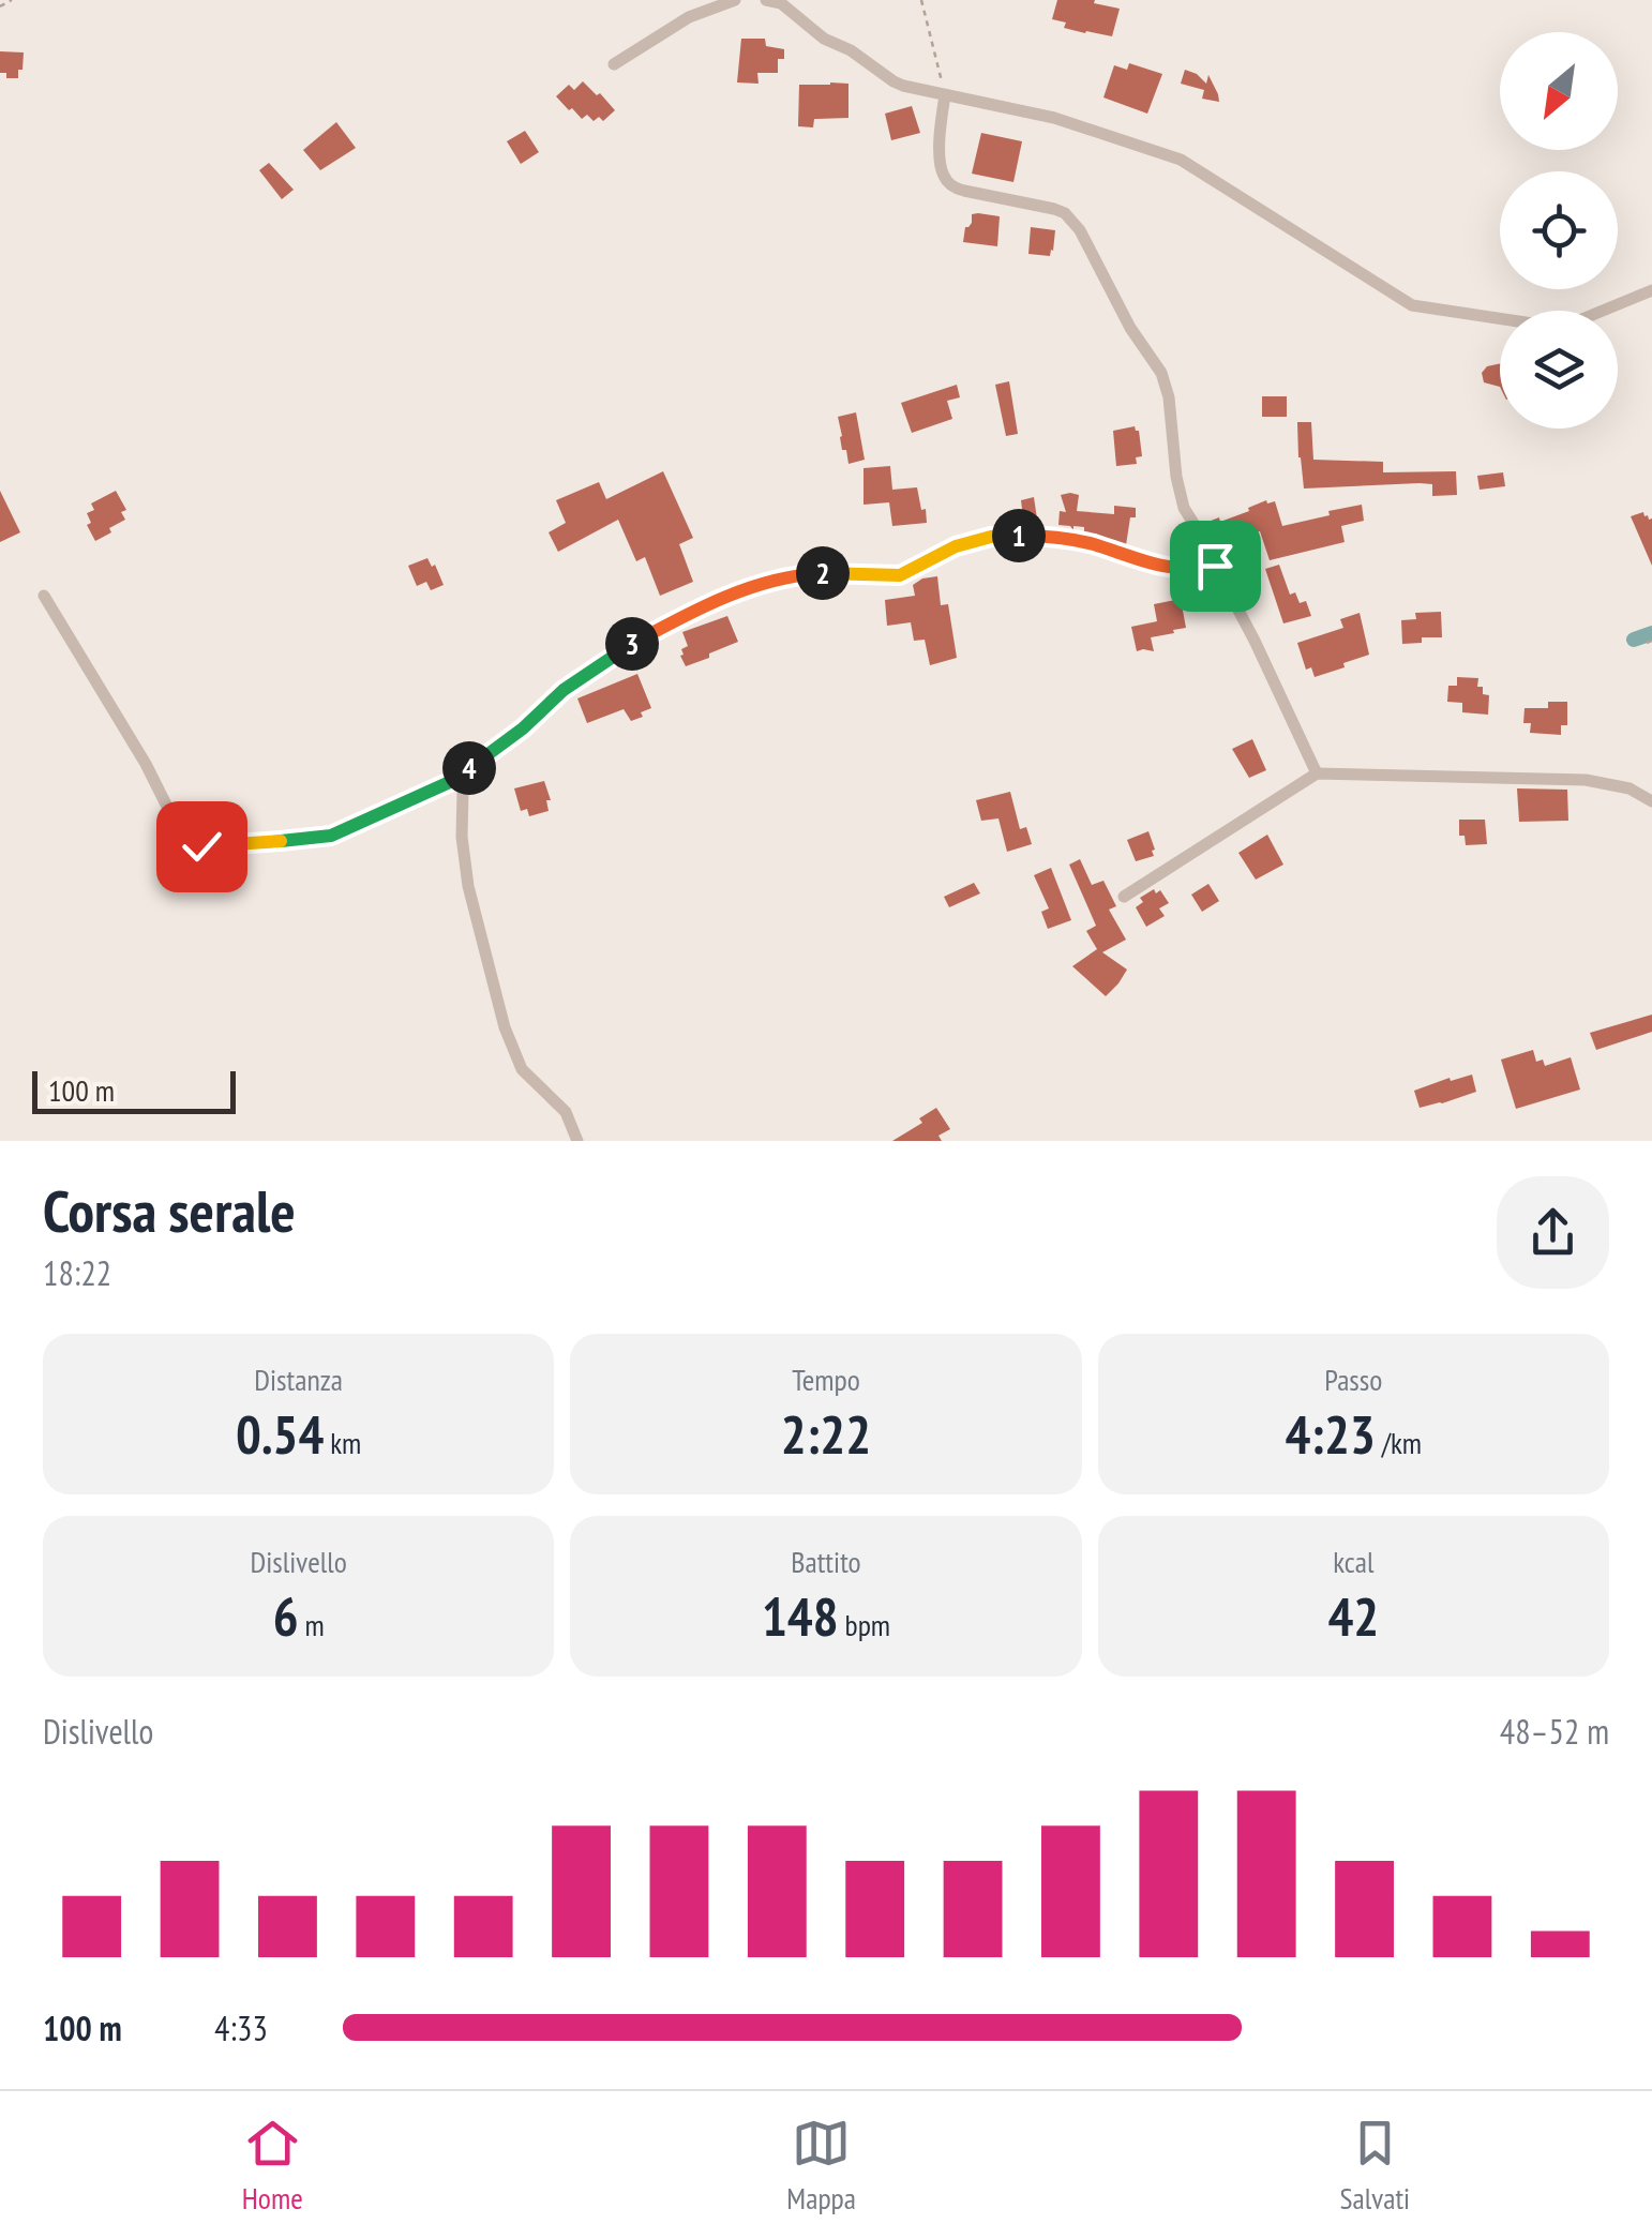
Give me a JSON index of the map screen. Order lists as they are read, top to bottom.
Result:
{
  "scale_bar": "100 m",
  "north": "bottom left",
  "page": {
    "pins": [
      "1",
      "2",
      "3",
      "4"
    ],
    "scale": "100 m",
    "heading": ["Corsa serale", "18:22"],
    "stats": [
      ["Distanza", "0.54 km"],
      ["Tempo", "2:22"],
      ["Passo", "4:23 /km"],
      ["Dislivello", "6 m"],
      ["Battito", "148 bpm"],
      ["kcal", "42"]
    ],
    "chart": ["Dislivello", "48–52 m"],
    "list": [
      {
        "name": "100 m",
        "note": "4:33"
      }
    ],
    "tabs": ["Home", "Mappa", "Salvati"]
  }
}
